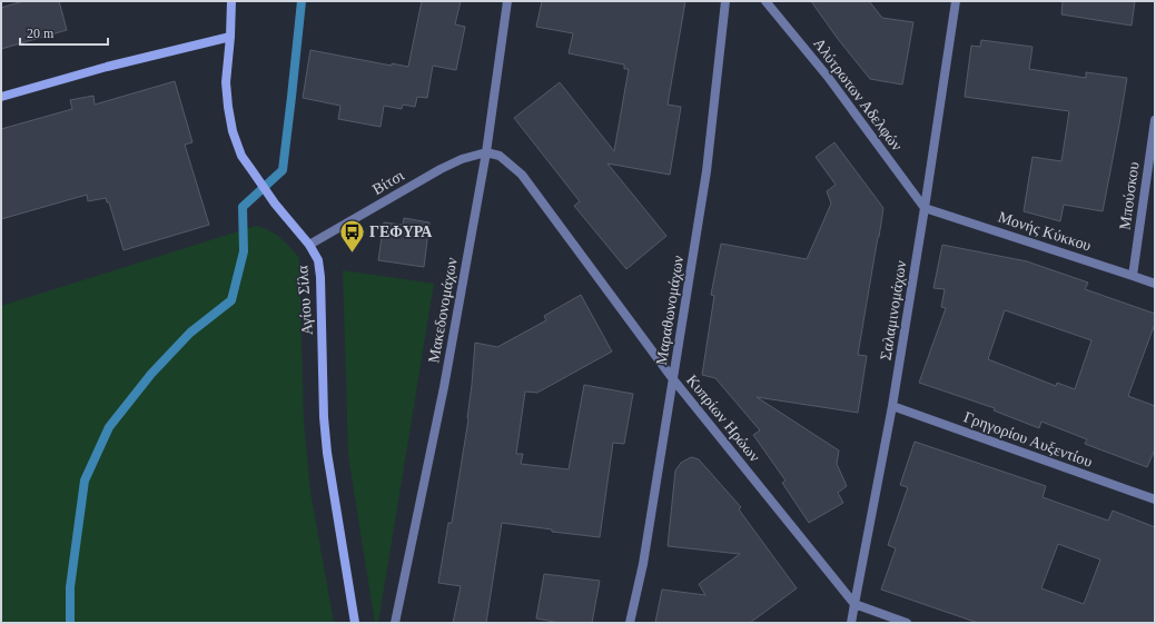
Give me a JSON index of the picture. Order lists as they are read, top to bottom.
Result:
{
  "streets": {
    "street": [
      "Αλύτρωτων Αδελφών",
      "Βίτσι",
      "Μπούσκου",
      "Μονής Κύκκου",
      "Αγίου Σίλα",
      "Μακεδονομάχων",
      "Μαραθωνομάχων",
      "Σαλαμινομάχων",
      "Κυπρίων Ηρώων",
      "Γρηγορίου Αυξεντίου"
    ]
  },
  "crossings": [
    ["Αλύτρωτων Αδελφών", "Μονής Κύκκου"],
    ["Αλύτρωτων Αδελφών", "Σαλαμινομάχων"],
    ["Βίτσι", "Αγίου Σίλα"],
    ["Βίτσι", "Μακεδονομάχων"],
    ["Βίτσι", "Κυπρίων Ηρώων"],
    ["Μπούσκου", "Μονής Κύκκου"],
    ["Μονής Κύκκου", "Σαλαμινομάχων"],
    ["Μακεδονομάχων", "Κυπρίων Ηρώων"],
    ["Μαραθωνομάχων", "Κυπρίων Ηρώων"],
    ["Σαλαμινομάχων", "Κυπρίων Ηρώων"],
    ["Σαλαμινομάχων", "Γρηγορίου Αυξεντίου"]
  ],
  "places": {
    "bus stop": ["ΓΕΦΥΡΑ"]
  },
  "scale_bar": "20 m"
}
